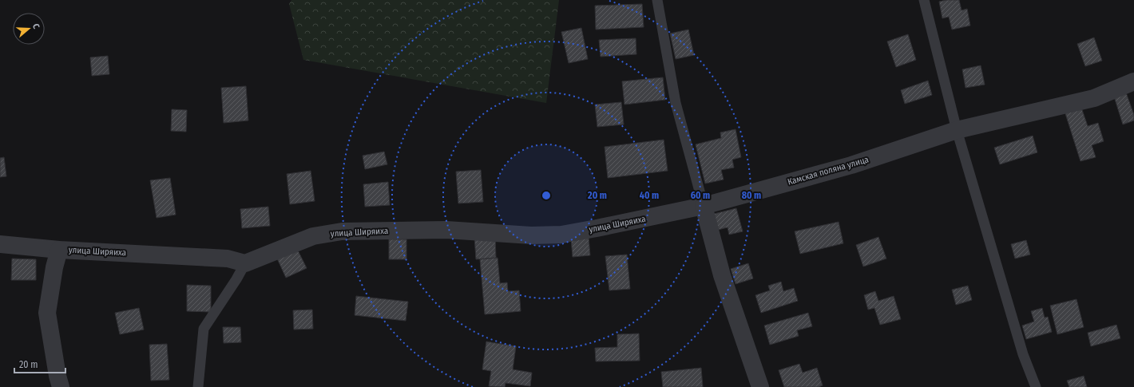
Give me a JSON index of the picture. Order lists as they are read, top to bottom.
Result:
{
  "streets": {
    "street": ["Камская поляна улица", "улица Ширяиха"]
  },
  "crossings": [
    ["Камская поляна улица", "улица Ширяиха"]
  ],
  "scale_bar": "20 m",
  "north": "right",
  "rings": [
    "20 m",
    "40 m",
    "60 m",
    "80 m"
  ]
}
